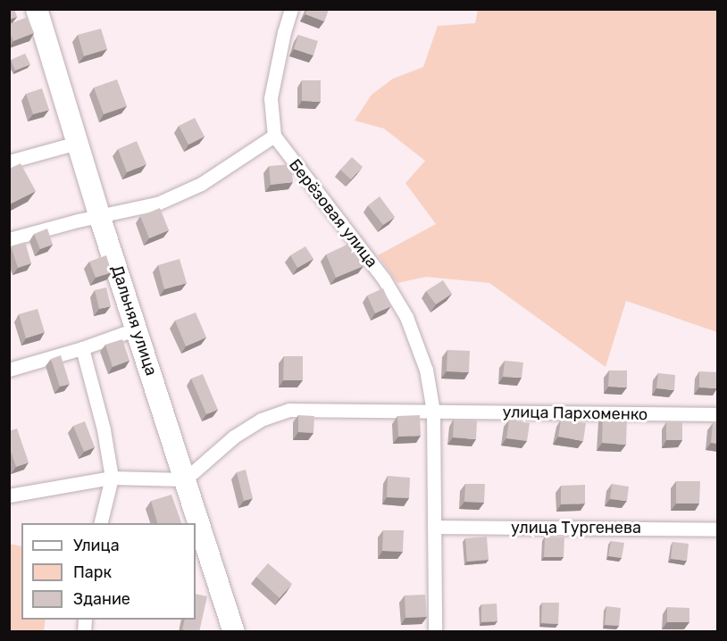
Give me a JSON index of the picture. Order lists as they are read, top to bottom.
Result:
{
  "streets": {
    "main road": ["Дальняя улица"],
    "street": ["Берёзовая улица", "улица Пархоменко", "улица Тургенева"]
  },
  "crossings": [
    ["Берёзовая улица", "улица Пархоменко"],
    ["Берёзовая улица", "улица Тургенева"],
    ["Дальняя улица", "улица Пархоменко"]
  ],
  "legend": ["Улица", "Парк", "Здание"]
}
